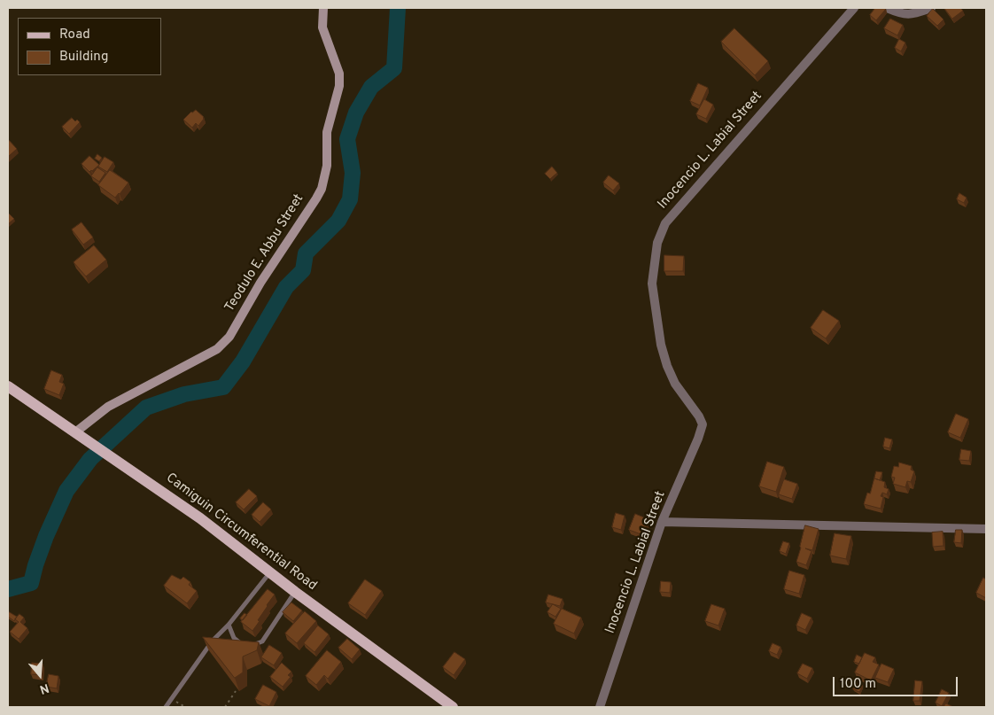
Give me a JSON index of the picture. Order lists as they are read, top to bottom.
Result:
{
  "streets": {
    "main road": ["Camiguin Circumferential Road"],
    "street": ["Inocencio L. Labial Street", "Teodulo E. Abbu Street"]
  },
  "crossings": [
    ["Teodulo E. Abbu Street", "Camiguin Circumferential Road"]
  ],
  "legend": ["Road", "Building"],
  "scale_bar": "100 m",
  "north": "bottom"
}
